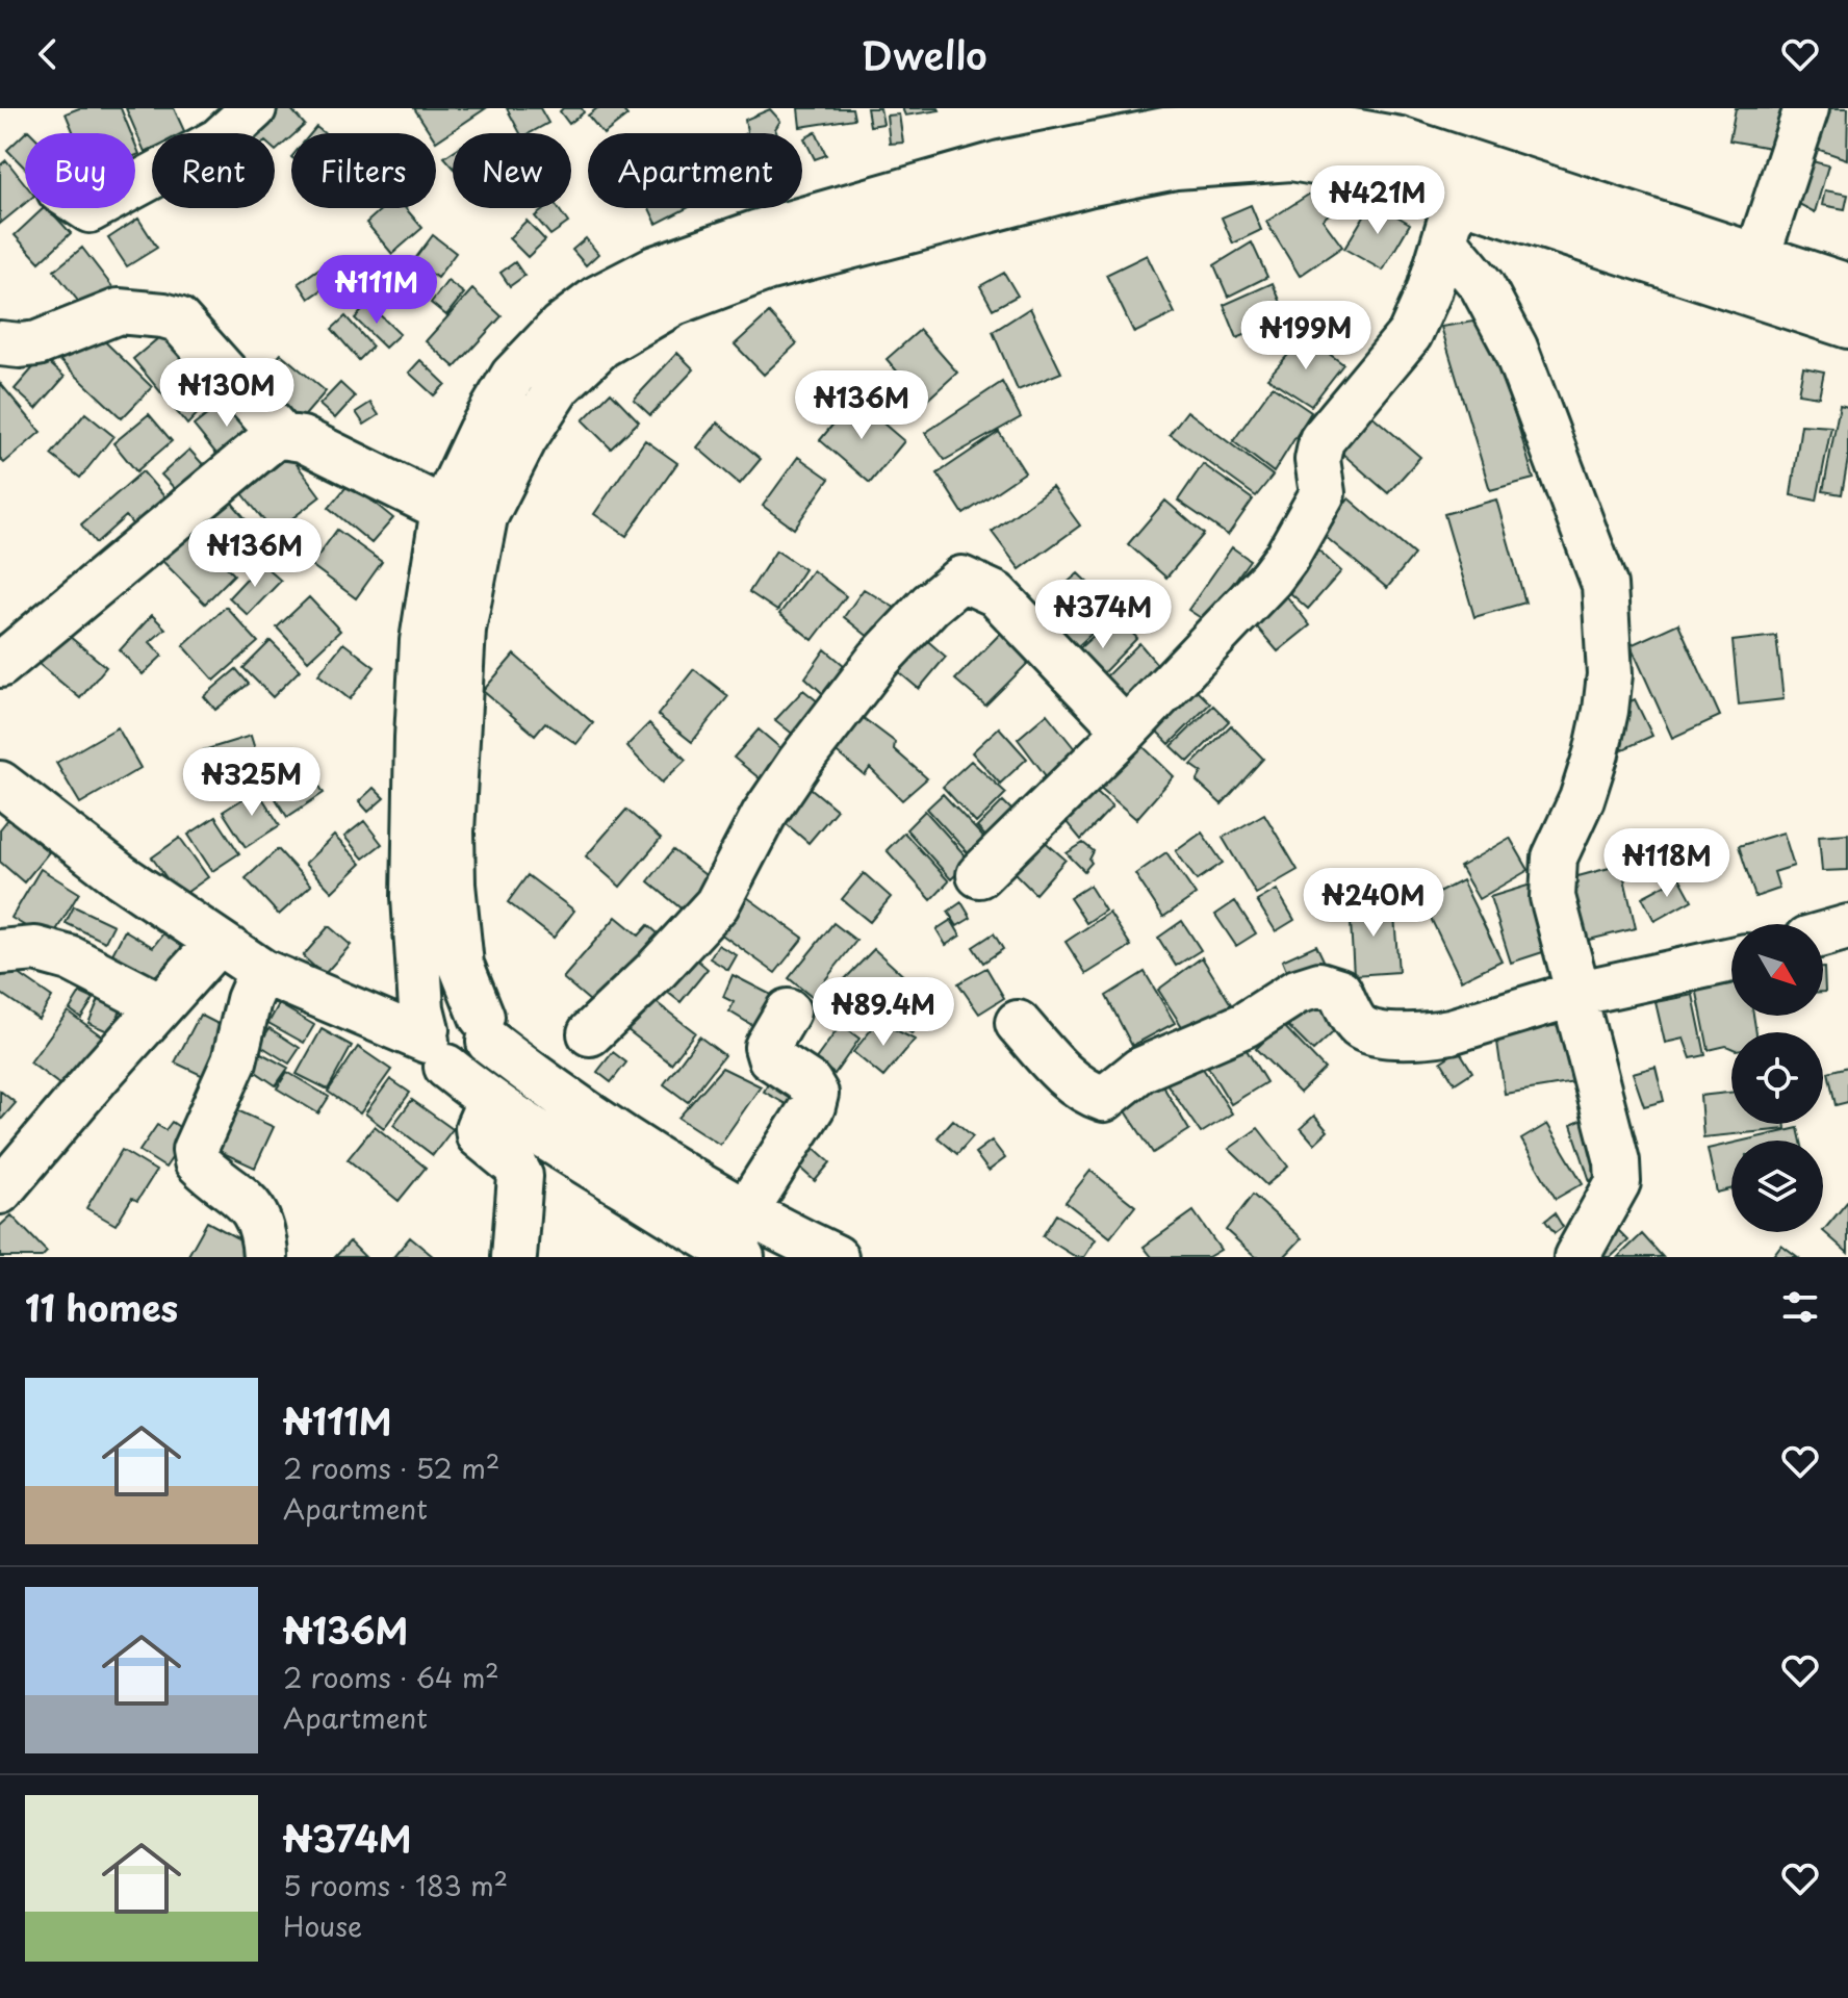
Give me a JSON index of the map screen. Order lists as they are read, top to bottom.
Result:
{
  "north": "bottom right",
  "page": {
    "header": "Dwello",
    "chip": [
      "Buy",
      "Rent",
      "Filters",
      "New",
      "Apartment"
    ],
    "price": [
      "₦421M",
      "₦111M",
      "₦199M",
      "₦130M",
      "₦136M",
      "₦136M",
      "₦374M",
      "₦325M",
      "₦118M",
      "₦240M",
      "₦89.4M"
    ],
    "heading": "11 homes",
    "list": [
      {
        "name": "₦111M",
        "note": "2 rooms · 52 m² · Apartment"
      },
      {
        "name": "₦136M",
        "note": "2 rooms · 64 m² · Apartment"
      },
      {
        "name": "₦374M",
        "note": "5 rooms · 183 m² · House"
      }
    ]
  }
}
